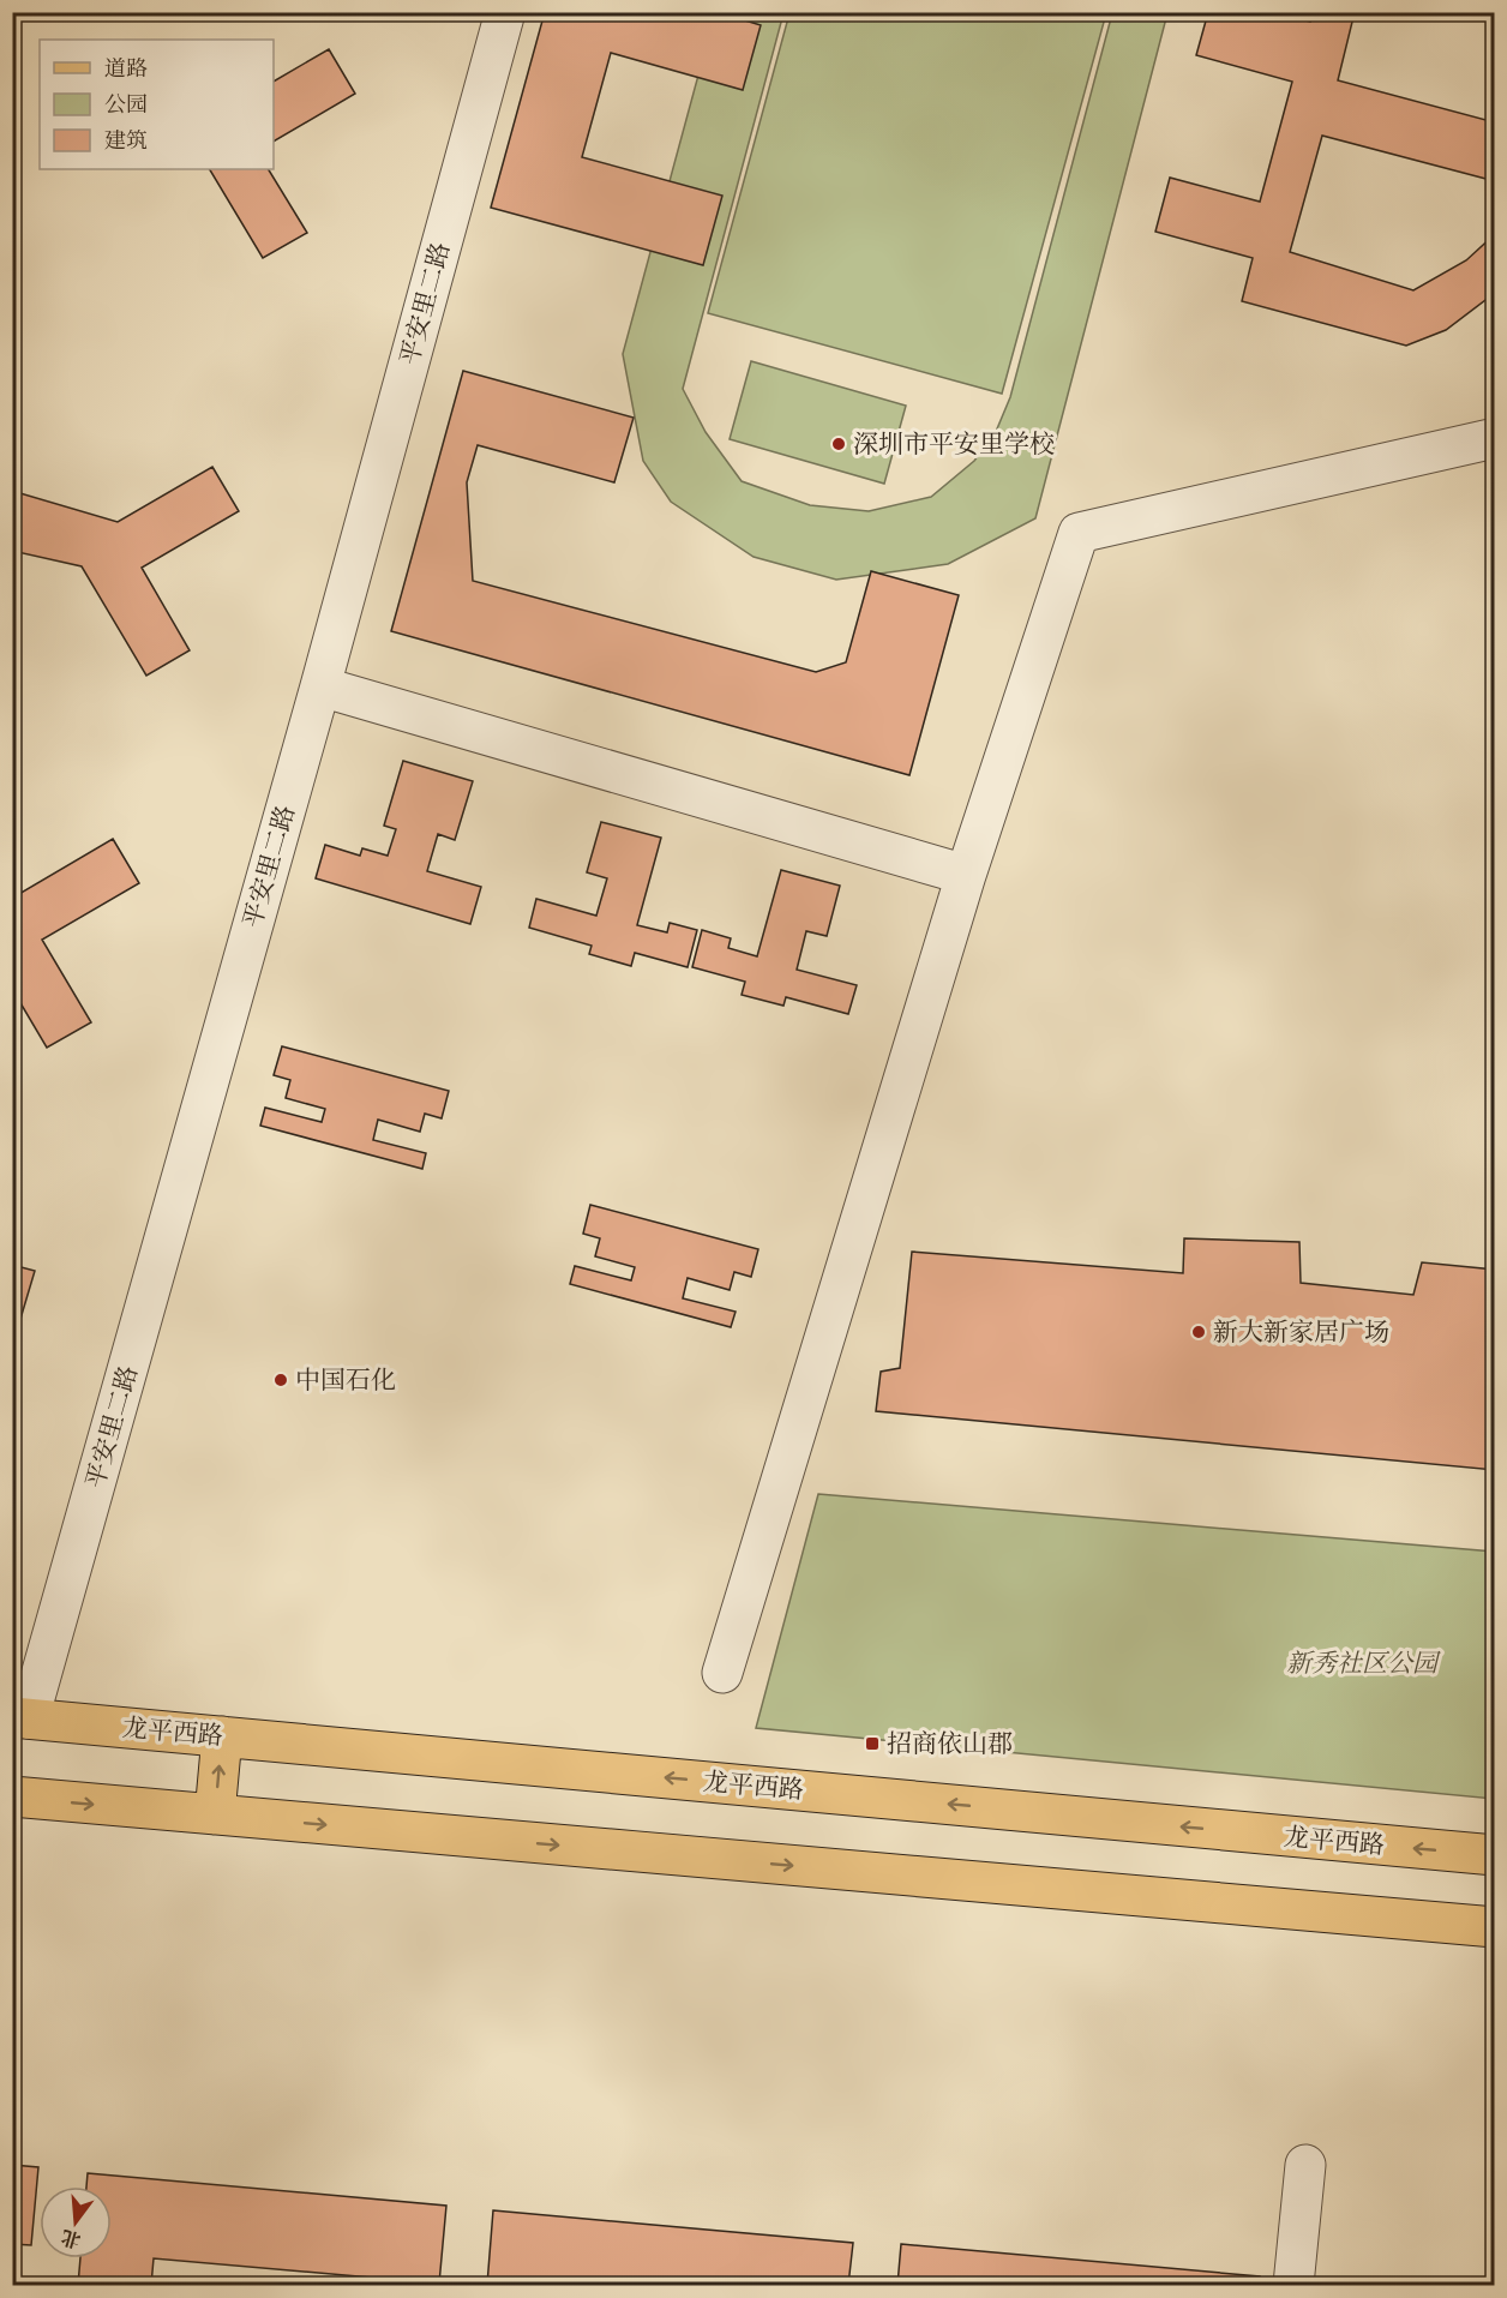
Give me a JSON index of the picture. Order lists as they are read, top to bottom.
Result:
{
  "streets": {
    "main road": ["龙平西路"],
    "street": ["平安里二路"]
  },
  "crossings": [
    ["平安里二路", "龙平西路"]
  ],
  "parks": ["新秀社区公园"],
  "places": {
    "other": ["深圳市平安里学校", "新大新家居广场", "中国石化"],
    "transit": ["招商依山郡"]
  },
  "legend": ["道路", "公园", "建筑"],
  "north": "bottom"
}
